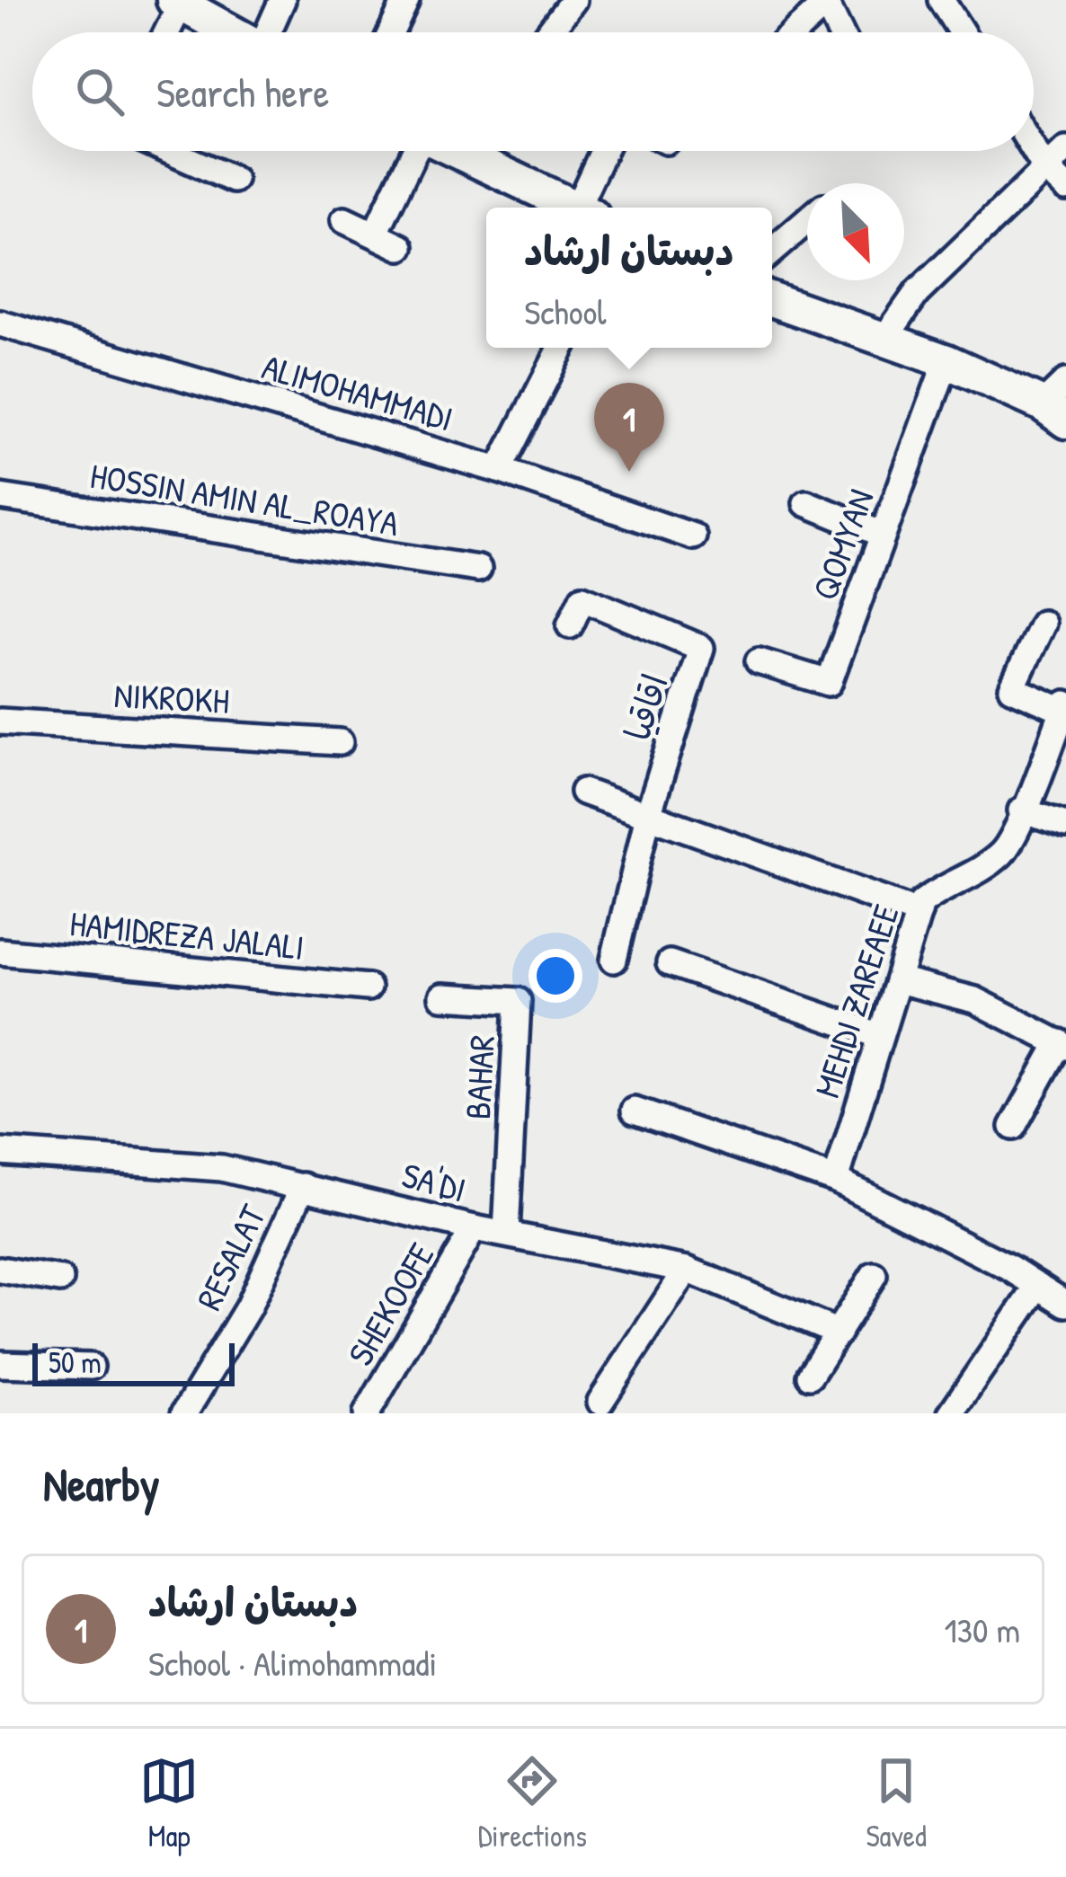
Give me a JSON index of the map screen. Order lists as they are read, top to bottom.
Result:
{
  "streets": {
    "street": [
      "ALIMOHAMMADI",
      "HOSSIN AMIN AL_ROAYA",
      "QOMYAN",
      "NIKROKH",
      "اقاقیا",
      "HAMIDREZA JALALI",
      "MEHDI ZAREAEE",
      "BAHAR",
      "SA'DI",
      "RESALAT",
      "SHEKOOFE"
    ]
  },
  "crossings": [
    ["BAHAR", "SA'DI"],
    ["SA'DI", "RESALAT"],
    ["SA'DI", "SHEKOOFE"]
  ],
  "scale_bar": "50 m",
  "north": "bottom right",
  "page": {
    "search": "Search here",
    "popup": ["دبستان ارشاد", "School"],
    "pins": "1",
    "scale": "50 m",
    "heading": "Nearby",
    "list": [
      {
        "mark": "1",
        "name": "دبستان ارشاد",
        "note": "School · Alimohammadi",
        "value": "130 m"
      }
    ],
    "nav": ["Map", "Directions", "Saved"]
  }
}
